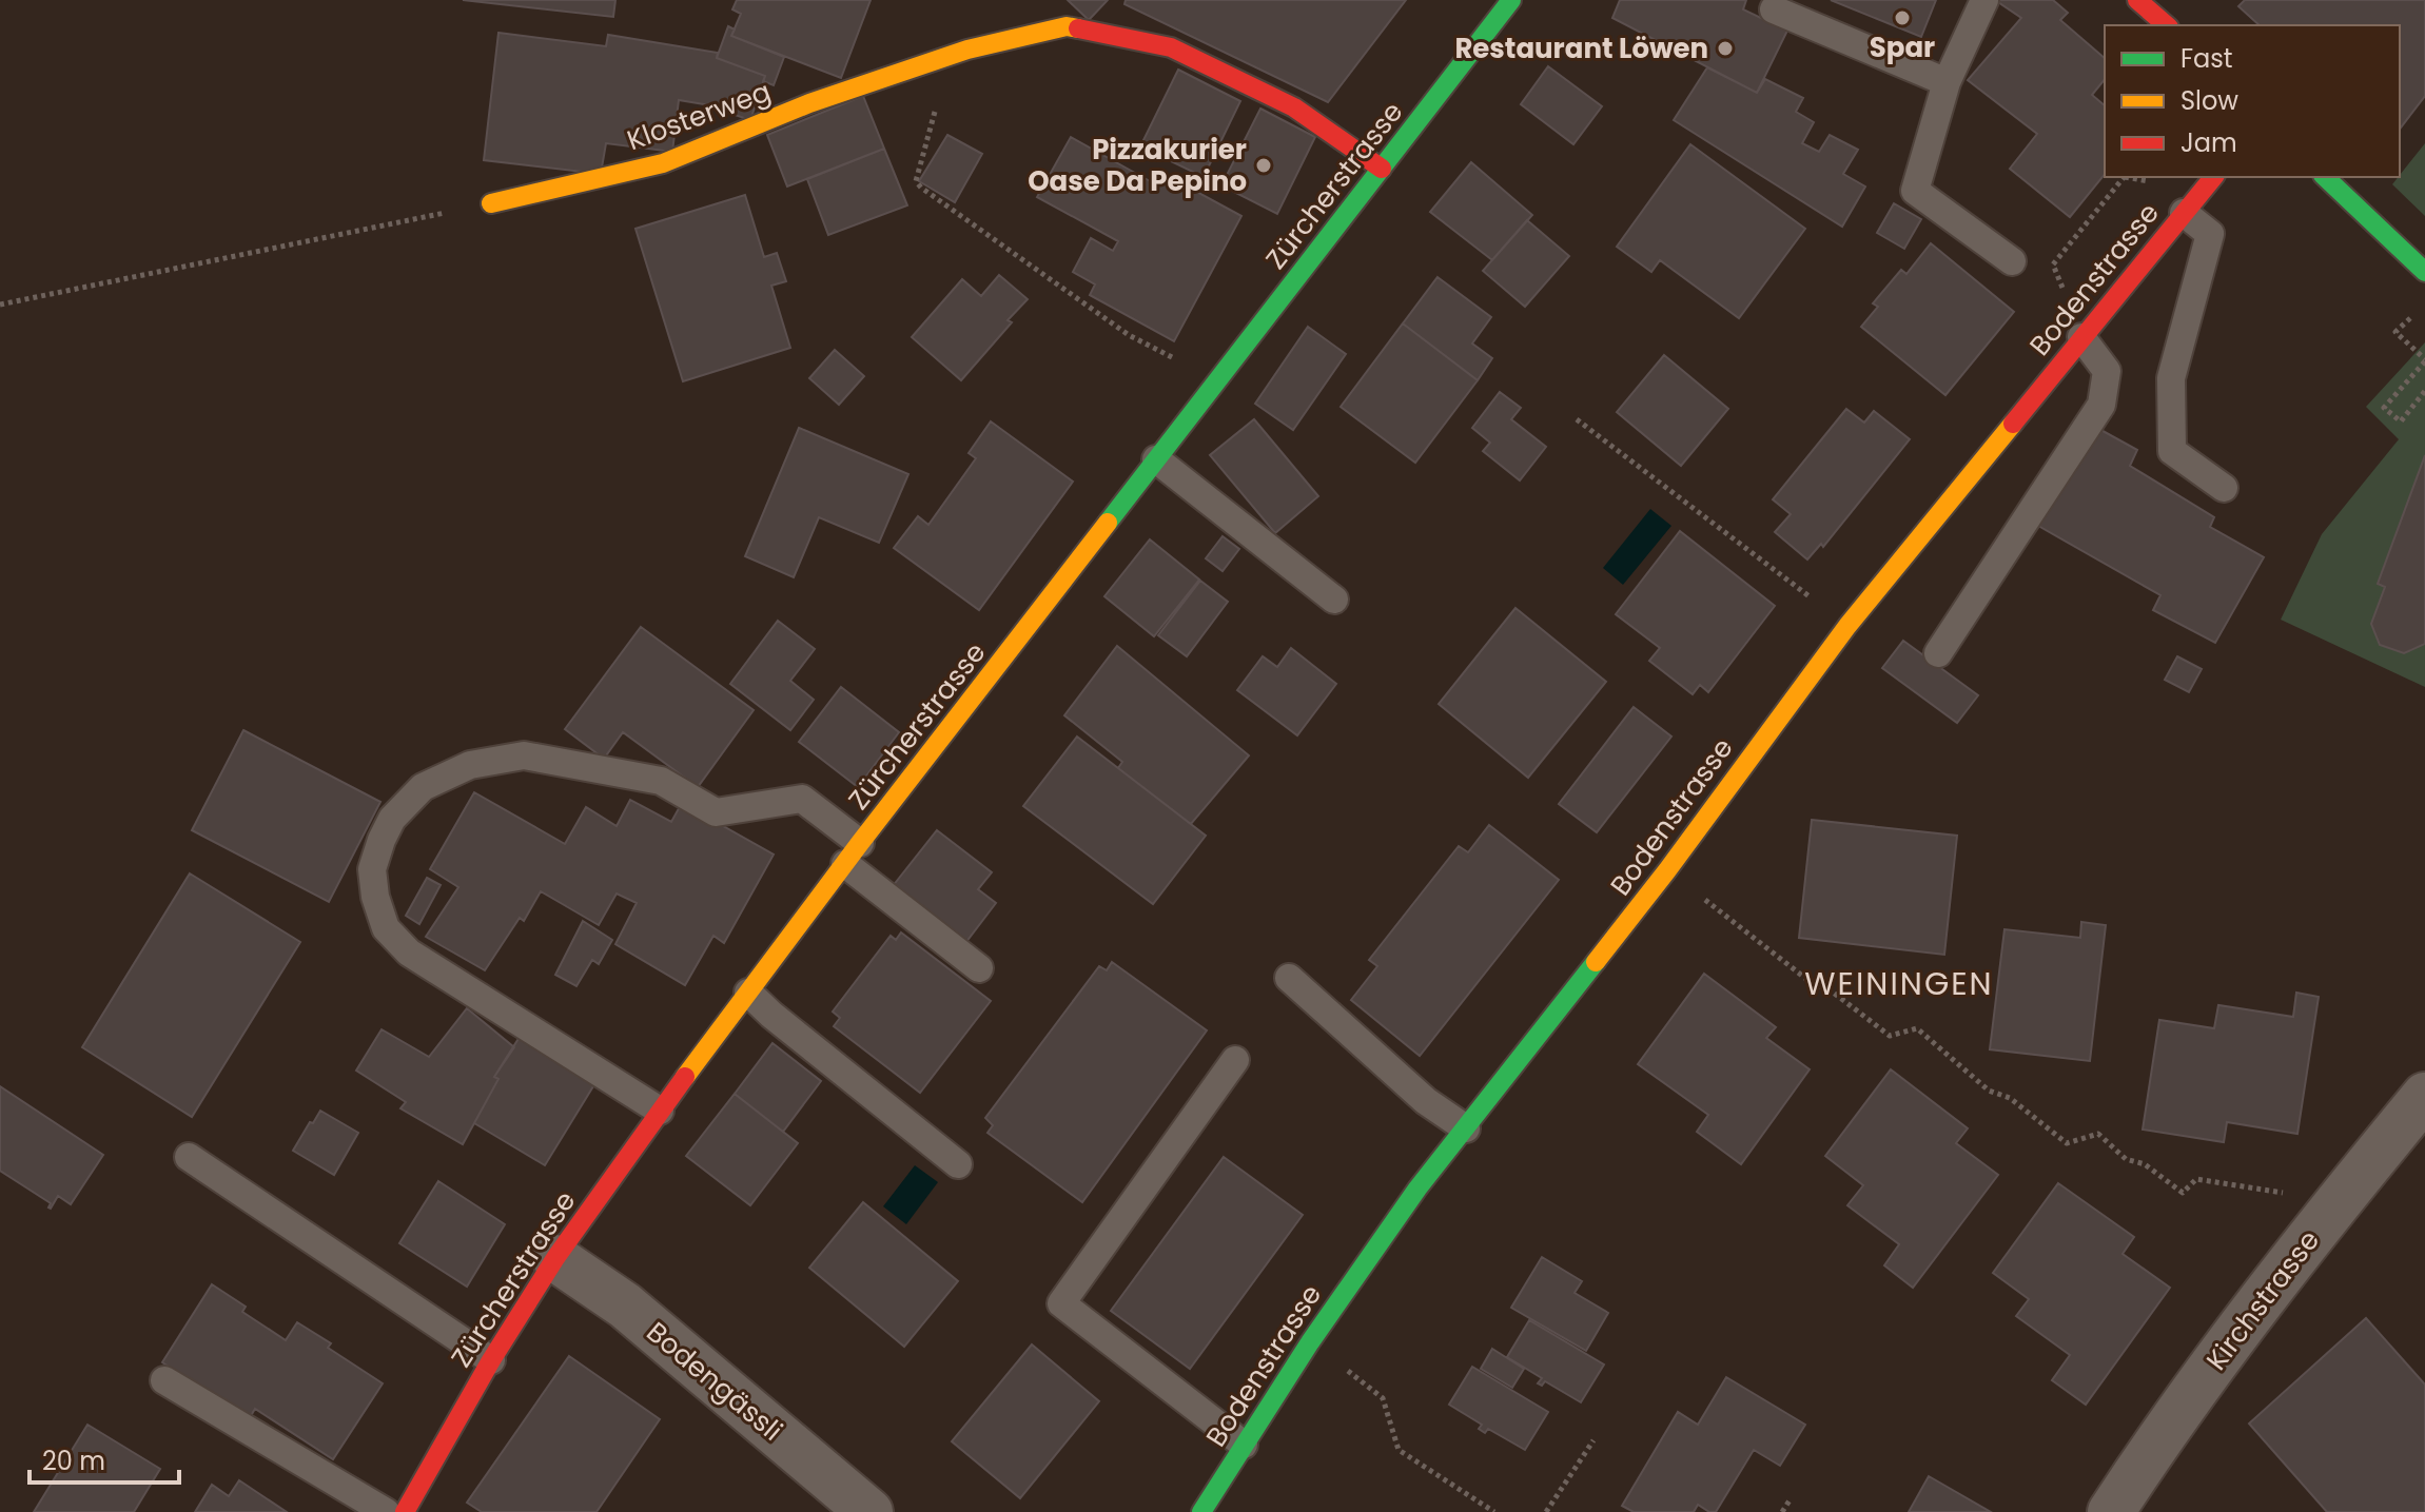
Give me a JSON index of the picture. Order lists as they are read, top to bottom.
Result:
{
  "streets": {
    "street": [
      "Klosterweg",
      "Zürcherstrasse",
      "Bodenstrasse",
      "Kirchstrasse",
      "Bodengässli"
    ]
  },
  "crossings": [
    ["Klosterweg", "Zürcherstrasse"],
    ["Zürcherstrasse", "Bodengässli"]
  ],
  "districts": ["WEININGEN"],
  "places": ["Spar", "Restaurant Löwen", "Pizzakurier Oase Da Pepino"],
  "legend": ["Fast", "Slow", "Jam"],
  "scale_bar": "20 m"
}
